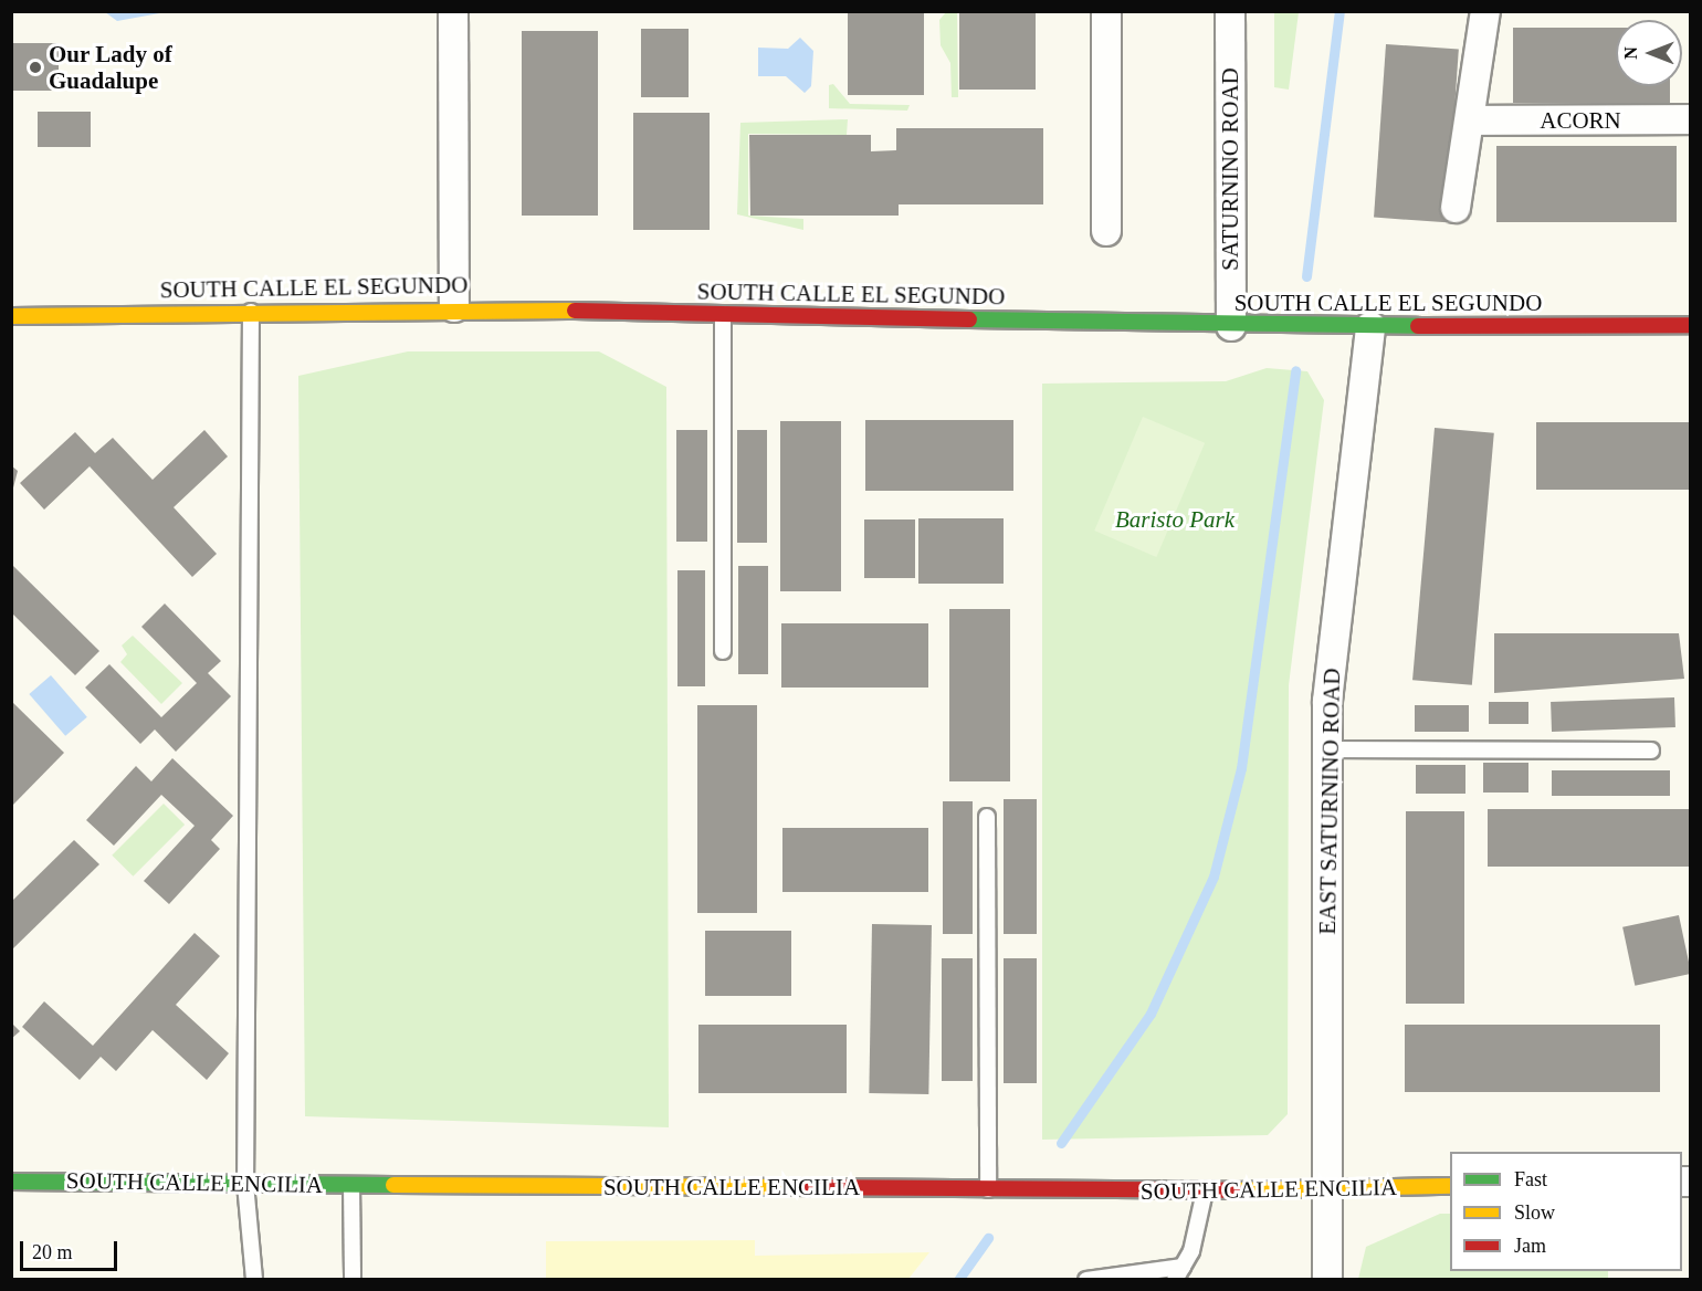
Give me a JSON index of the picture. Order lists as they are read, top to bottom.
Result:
{
  "streets": {
    "street": [
      "ACORN",
      "SATURNINO ROAD",
      "SOUTH CALLE EL SEGUNDO",
      "EAST SATURNINO ROAD",
      "SOUTH CALLE ENCILIA"
    ]
  },
  "crossings": [
    ["SATURNINO ROAD", "SOUTH CALLE EL SEGUNDO"],
    ["SOUTH CALLE EL SEGUNDO", "EAST SATURNINO ROAD"],
    ["EAST SATURNINO ROAD", "SOUTH CALLE ENCILIA"]
  ],
  "parks": ["Baristo Park"],
  "places": ["Our Lady of Guadalupe"],
  "legend": ["Fast", "Slow", "Jam"],
  "scale_bar": "20 m",
  "north": "left"
}
